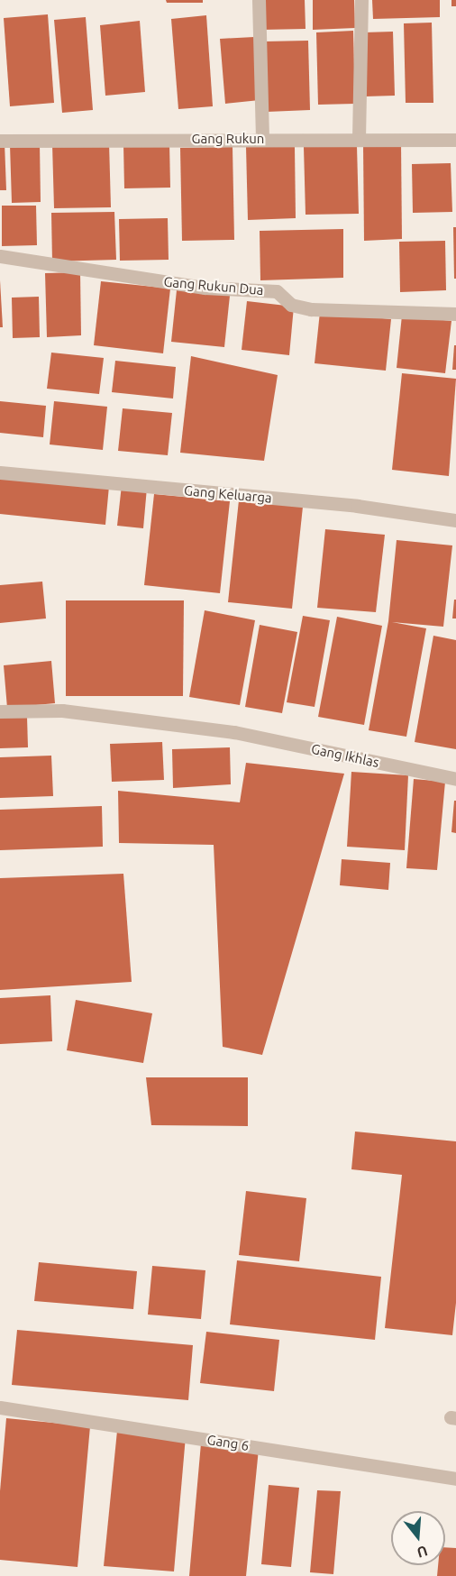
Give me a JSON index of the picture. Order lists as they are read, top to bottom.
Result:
{
  "streets": {
    "street": [
      "Gang Rukun",
      "Gang Rukun Dua",
      "Gang Keluarga",
      "Gang Ikhlas",
      "Gang 6"
    ]
  },
  "north": "bottom"
}
